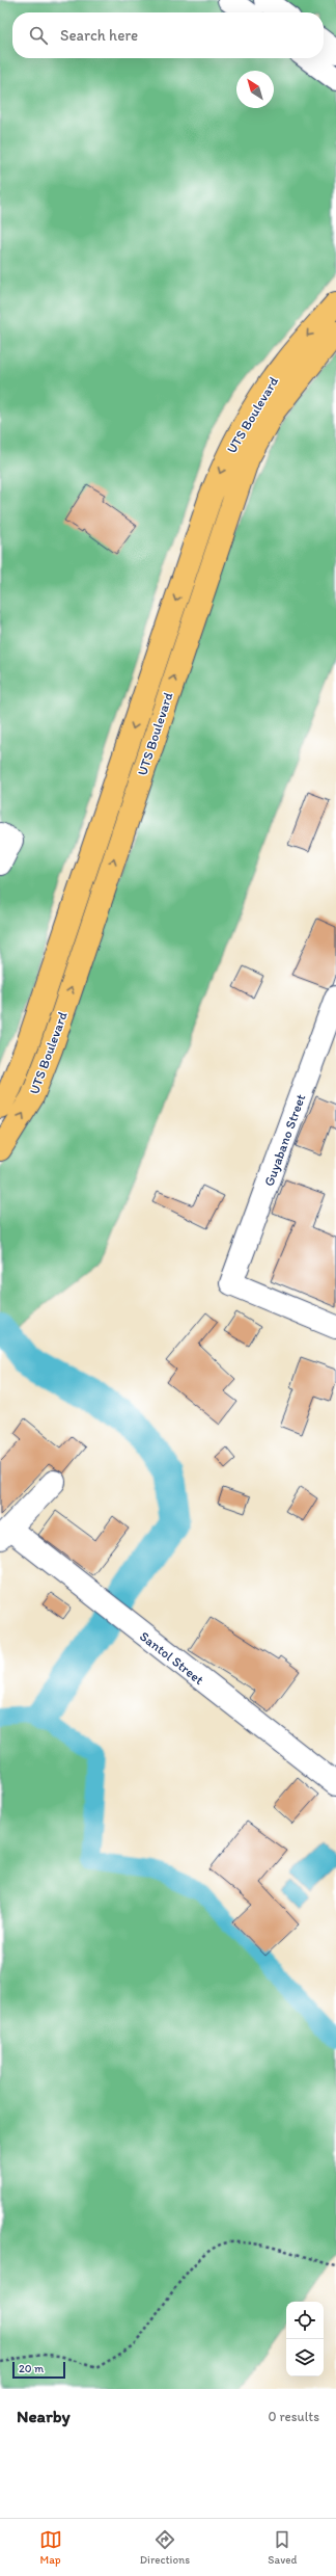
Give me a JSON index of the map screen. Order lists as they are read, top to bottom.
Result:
{
  "streets": {
    "main road": ["UTS Boulevard"],
    "street": ["Guyabano Street", "Santol Street"]
  },
  "scale_bar": "20 m",
  "north": "top left",
  "page": {
    "search": "Search here",
    "scale": "20 m",
    "heading": ["Nearby", "0 results"],
    "nav": ["Map", "Directions", "Saved"]
  }
}
